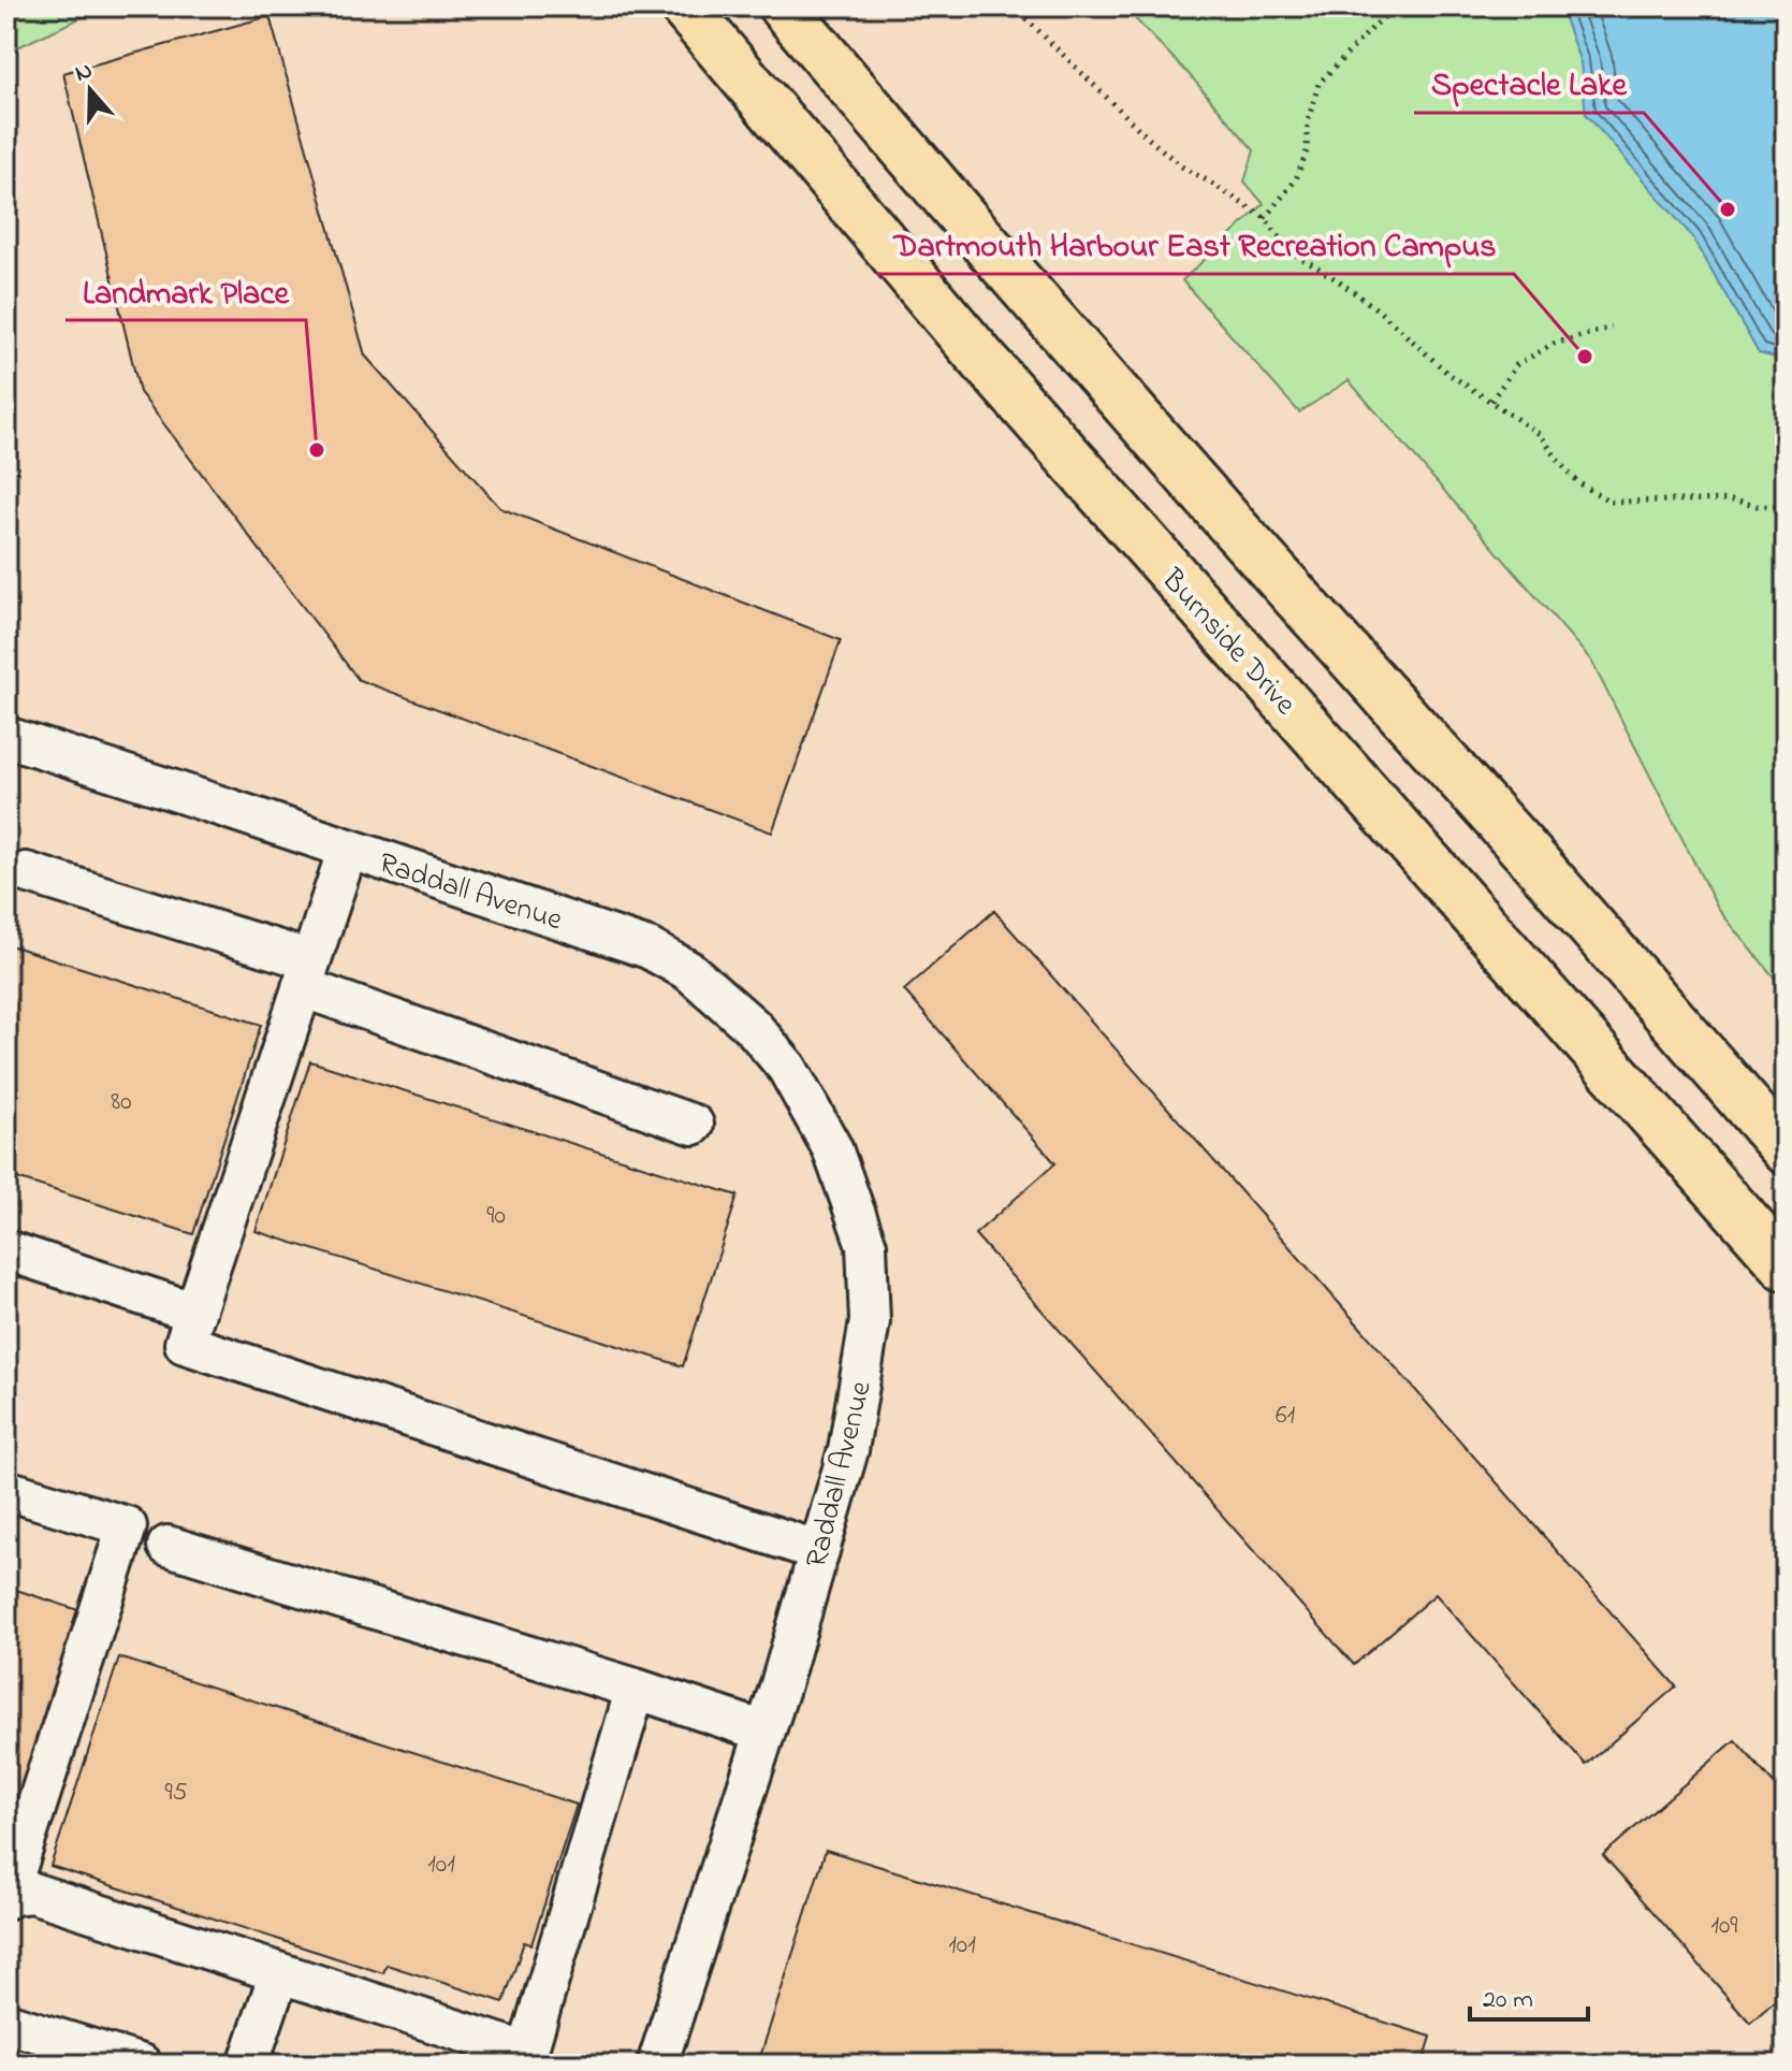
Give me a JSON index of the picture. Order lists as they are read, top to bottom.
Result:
{
  "streets": {
    "main road": ["Burnside Drive"],
    "street": ["Raddall Avenue"]
  },
  "places": ["Spectacle Lake", "Dartmouth Harbour East Recreation Campus", "Landmark Place"],
  "house_numbers": [
    "80",
    "90",
    "61",
    "95",
    "101",
    "109",
    "101"
  ],
  "scale_bar": "20 m",
  "north": "top"
}
